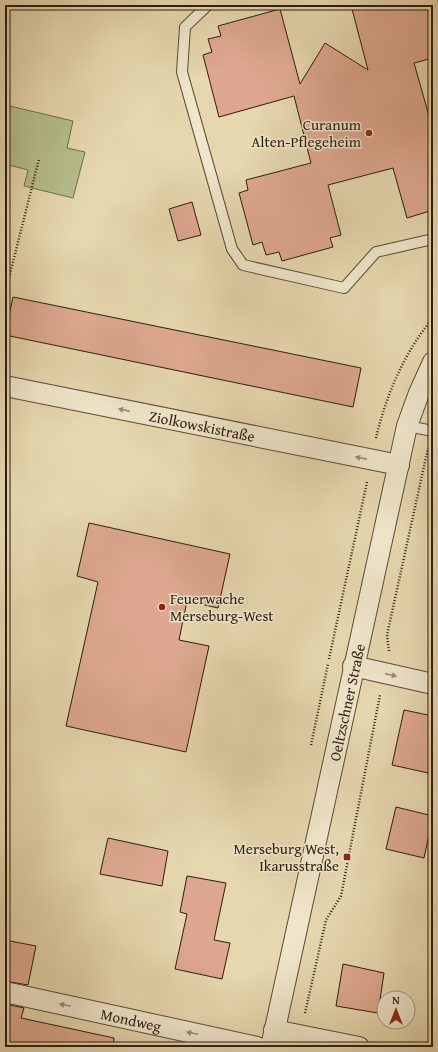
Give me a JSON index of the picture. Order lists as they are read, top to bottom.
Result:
{
  "streets": {
    "street": ["Ziolkowskistraße", "Oeltzschner Straße", "Mondweg"]
  },
  "crossings": [
    ["Ziolkowskistraße", "Oeltzschner Straße"]
  ],
  "one_way": ["Ziolkowskistraße", "Mondweg"],
  "places": {
    "other": ["Curanum Alten-Pflegeheim", "Feuerwache Merseburg-West"],
    "transit": ["Merseburg West, Ikarusstraße"]
  },
  "north": "top"
}
